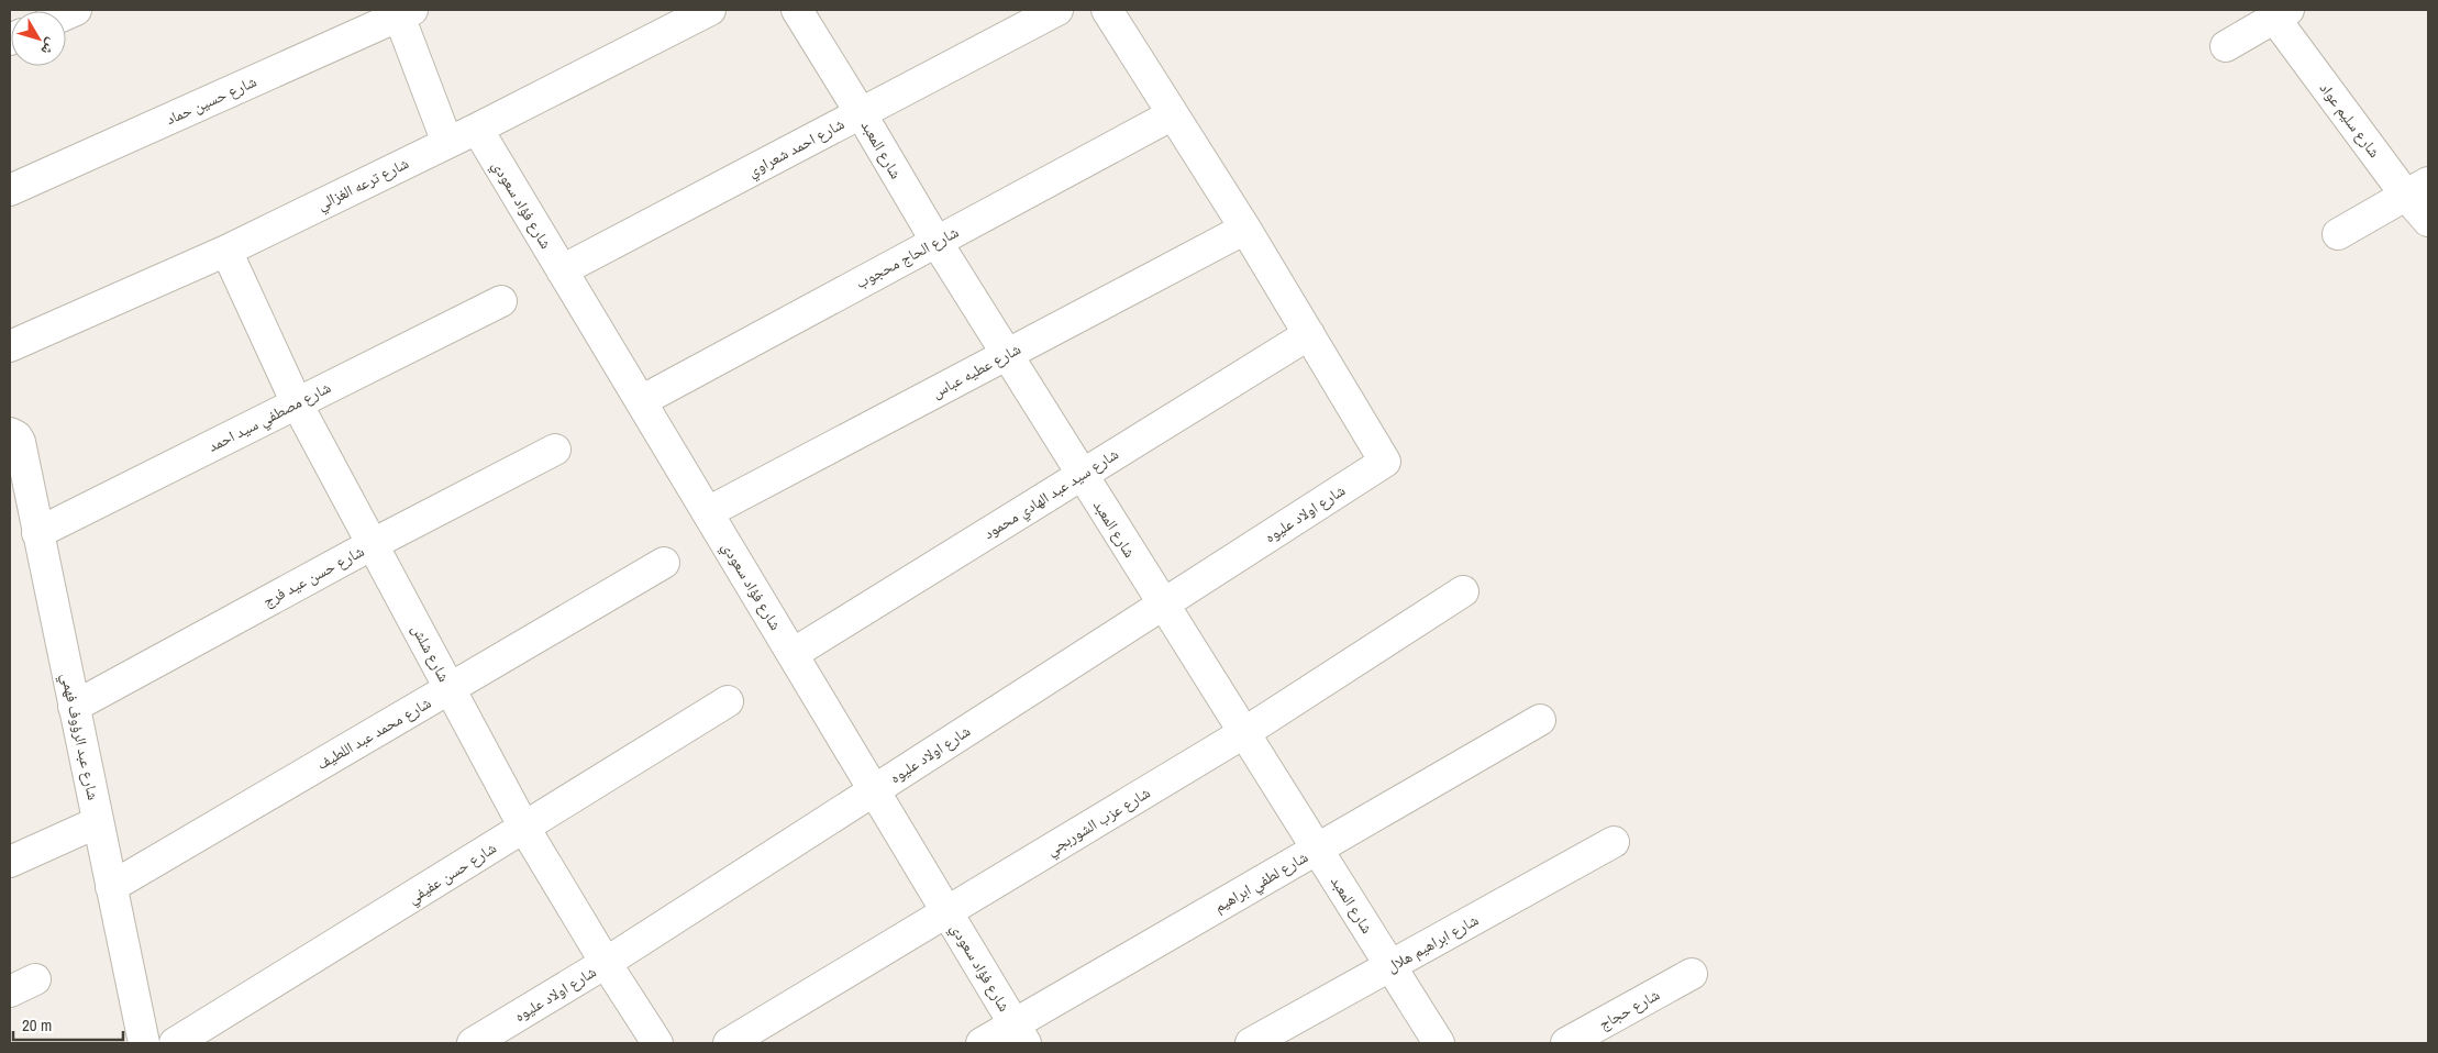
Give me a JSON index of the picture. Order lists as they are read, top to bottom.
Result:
{
  "streets": {
    "street": [
      "شارع حسين حماد",
      "شارع سليم عواد",
      "شارع احمد شعراوي",
      "شارع المعبد",
      "شارع ترعه الغزالي",
      "شارع فؤاد سعودي",
      "شارع الحاج محجوب",
      "شارع عطيه عباس",
      "شارع مصطفي سيد احمد",
      "شارع سيد عبد الهادي محمود",
      "شارع اولاد عليوه",
      "شارع حسن عيد فرج",
      "شارع شلش",
      "شارع محمد عبد اللطيف",
      "شارع عبد الرؤوف فهمي",
      "شارع عزب الشوربجي",
      "شارع حسن عفيفي",
      "شارع لطفي ابراهيم",
      "شارع ابراهيم هلال",
      "شارع حجاج"
    ]
  },
  "crossings": [
    ["شارع احمد شعراوي", "شارع المعبد"],
    ["شارع احمد شعراوي", "شارع فؤاد سعودي"],
    ["شارع المعبد", "شارع الحاج محجوب"],
    ["شارع المعبد", "شارع عطيه عباس"],
    ["شارع المعبد", "شارع سيد عبد الهادي محمود"],
    ["شارع المعبد", "شارع اولاد عليوه"],
    ["شارع المعبد", "شارع عزب الشوربجي"],
    ["شارع المعبد", "شارع لطفي ابراهيم"],
    ["شارع المعبد", "شارع ابراهيم هلال"],
    ["شارع ترعه الغزالي", "شارع فؤاد سعودي"],
    ["شارع ترعه الغزالي", "شارع شلش"],
    ["شارع فؤاد سعودي", "شارع الحاج محجوب"],
    ["شارع فؤاد سعودي", "شارع عطيه عباس"],
    ["شارع فؤاد سعودي", "شارع سيد عبد الهادي محمود"],
    ["شارع فؤاد سعودي", "شارع اولاد عليوه"],
    ["شارع فؤاد سعودي", "شارع عزب الشوربجي"],
    ["شارع فؤاد سعودي", "شارع لطفي ابراهيم"],
    ["شارع مصطفي سيد احمد", "شارع شلش"],
    ["شارع مصطفي سيد احمد", "شارع عبد الرؤوف فهمي"],
    ["شارع سيد عبد الهادي محمود", "شارع اولاد عليوه"],
    ["شارع اولاد عليوه", "شارع شلش"],
    ["شارع حسن عيد فرج", "شارع شلش"],
    ["شارع حسن عيد فرج", "شارع عبد الرؤوف فهمي"],
    ["شارع شلش", "شارع محمد عبد اللطيف"],
    ["شارع شلش", "شارع حسن عفيفي"],
    ["شارع محمد عبد اللطيف", "شارع عبد الرؤوف فهمي"]
  ],
  "scale_bar": "20 m",
  "north": "bottom right"
}
